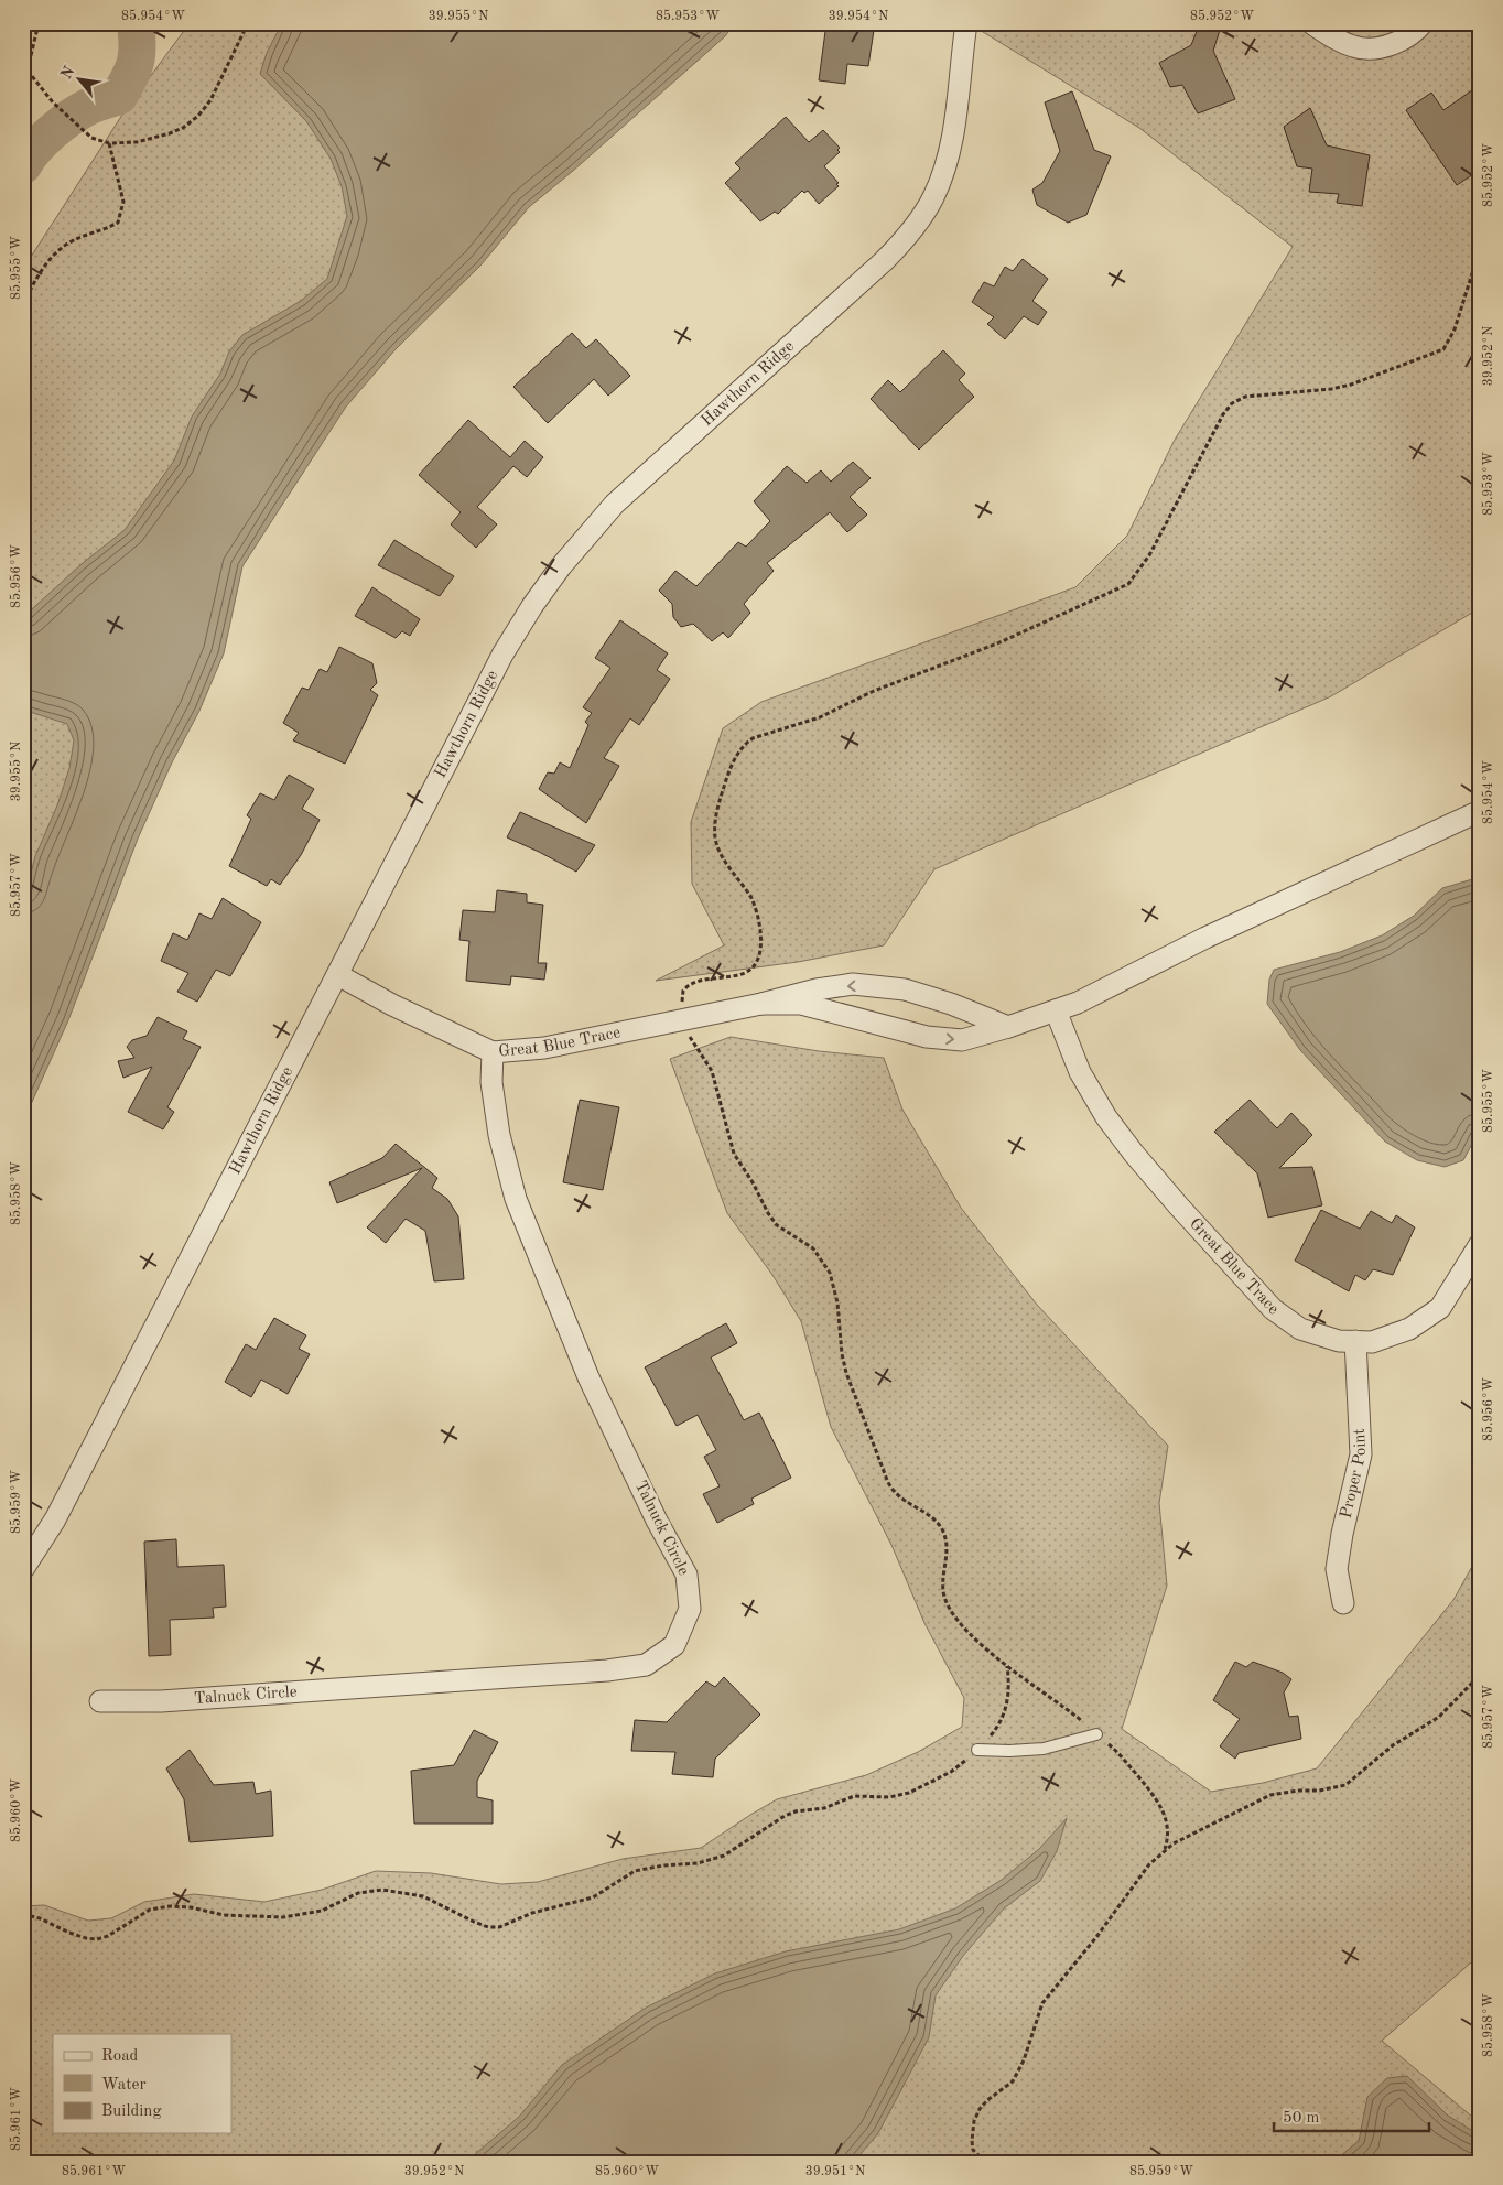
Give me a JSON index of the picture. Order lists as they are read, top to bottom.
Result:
{
  "streets": {
    "street": [
      "Hawthorn Ridge",
      "Great Blue Trace",
      "Proper Point",
      "Talnuck Circle"
    ]
  },
  "crossings": [
    ["Hawthorn Ridge", "Great Blue Trace"],
    ["Great Blue Trace", "Proper Point"],
    ["Great Blue Trace", "Talnuck Circle"]
  ],
  "legend": ["Road", "Water", "Building"],
  "scale_bar": "50 m",
  "north": "top left",
  "coordinates": [
    "85.954°W",
    "39.955°N",
    "85.953°W",
    "39.954°N",
    "85.952°W",
    "85.955°W",
    "39.952°N",
    "85.956°W",
    "85.957°W",
    "85.958°W",
    "85.959°W",
    "85.960°W",
    "85.961°W",
    "39.951°N"
  ]
}
